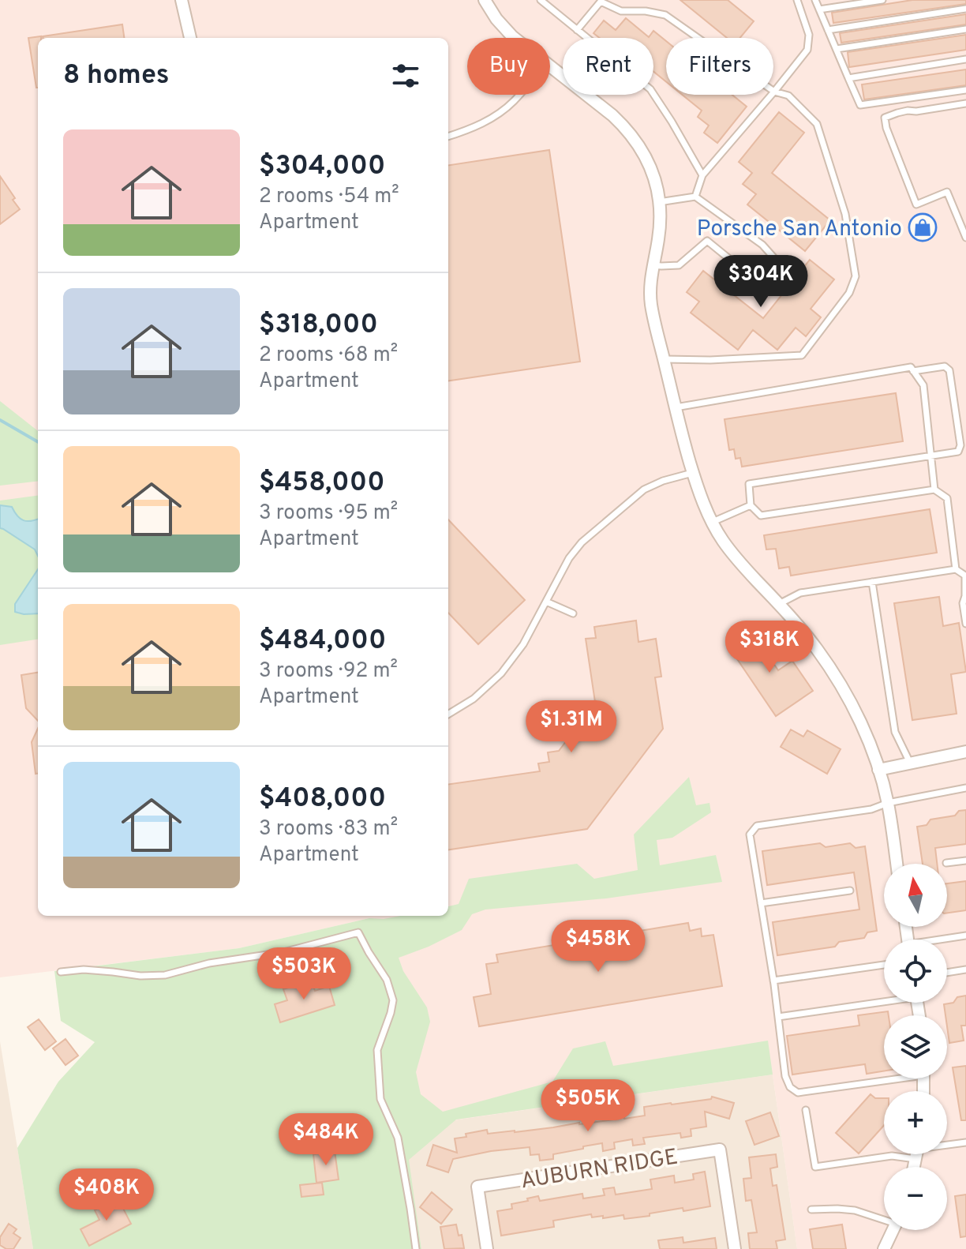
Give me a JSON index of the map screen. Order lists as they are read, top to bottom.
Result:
{
  "streets": {
    "street": ["AUBURN RIDGE"]
  },
  "places": {
    "shop": ["Porsche San Antonio"]
  },
  "north": "top",
  "page": {
    "chip": ["Buy", "Rent", "Filters"],
    "heading": "8 homes",
    "list": [
      {
        "name": "$304,000",
        "note": "2 rooms · 54 m² · Apartment"
      },
      {
        "name": "$318,000",
        "note": "2 rooms · 68 m² · Apartment"
      },
      {
        "name": "$458,000",
        "note": "3 rooms · 95 m² · Apartment"
      },
      {
        "name": "$484,000",
        "note": "3 rooms · 92 m² · Apartment"
      },
      {
        "name": "$408,000",
        "note": "3 rooms · 83 m² · Apartment"
      }
    ],
    "price": [
      "$304K",
      "$318K",
      "$1.31M",
      "$458K",
      "$503K",
      "$505K",
      "$484K",
      "$408K"
    ],
    "map_buttons": ["+", "−"]
  }
}
